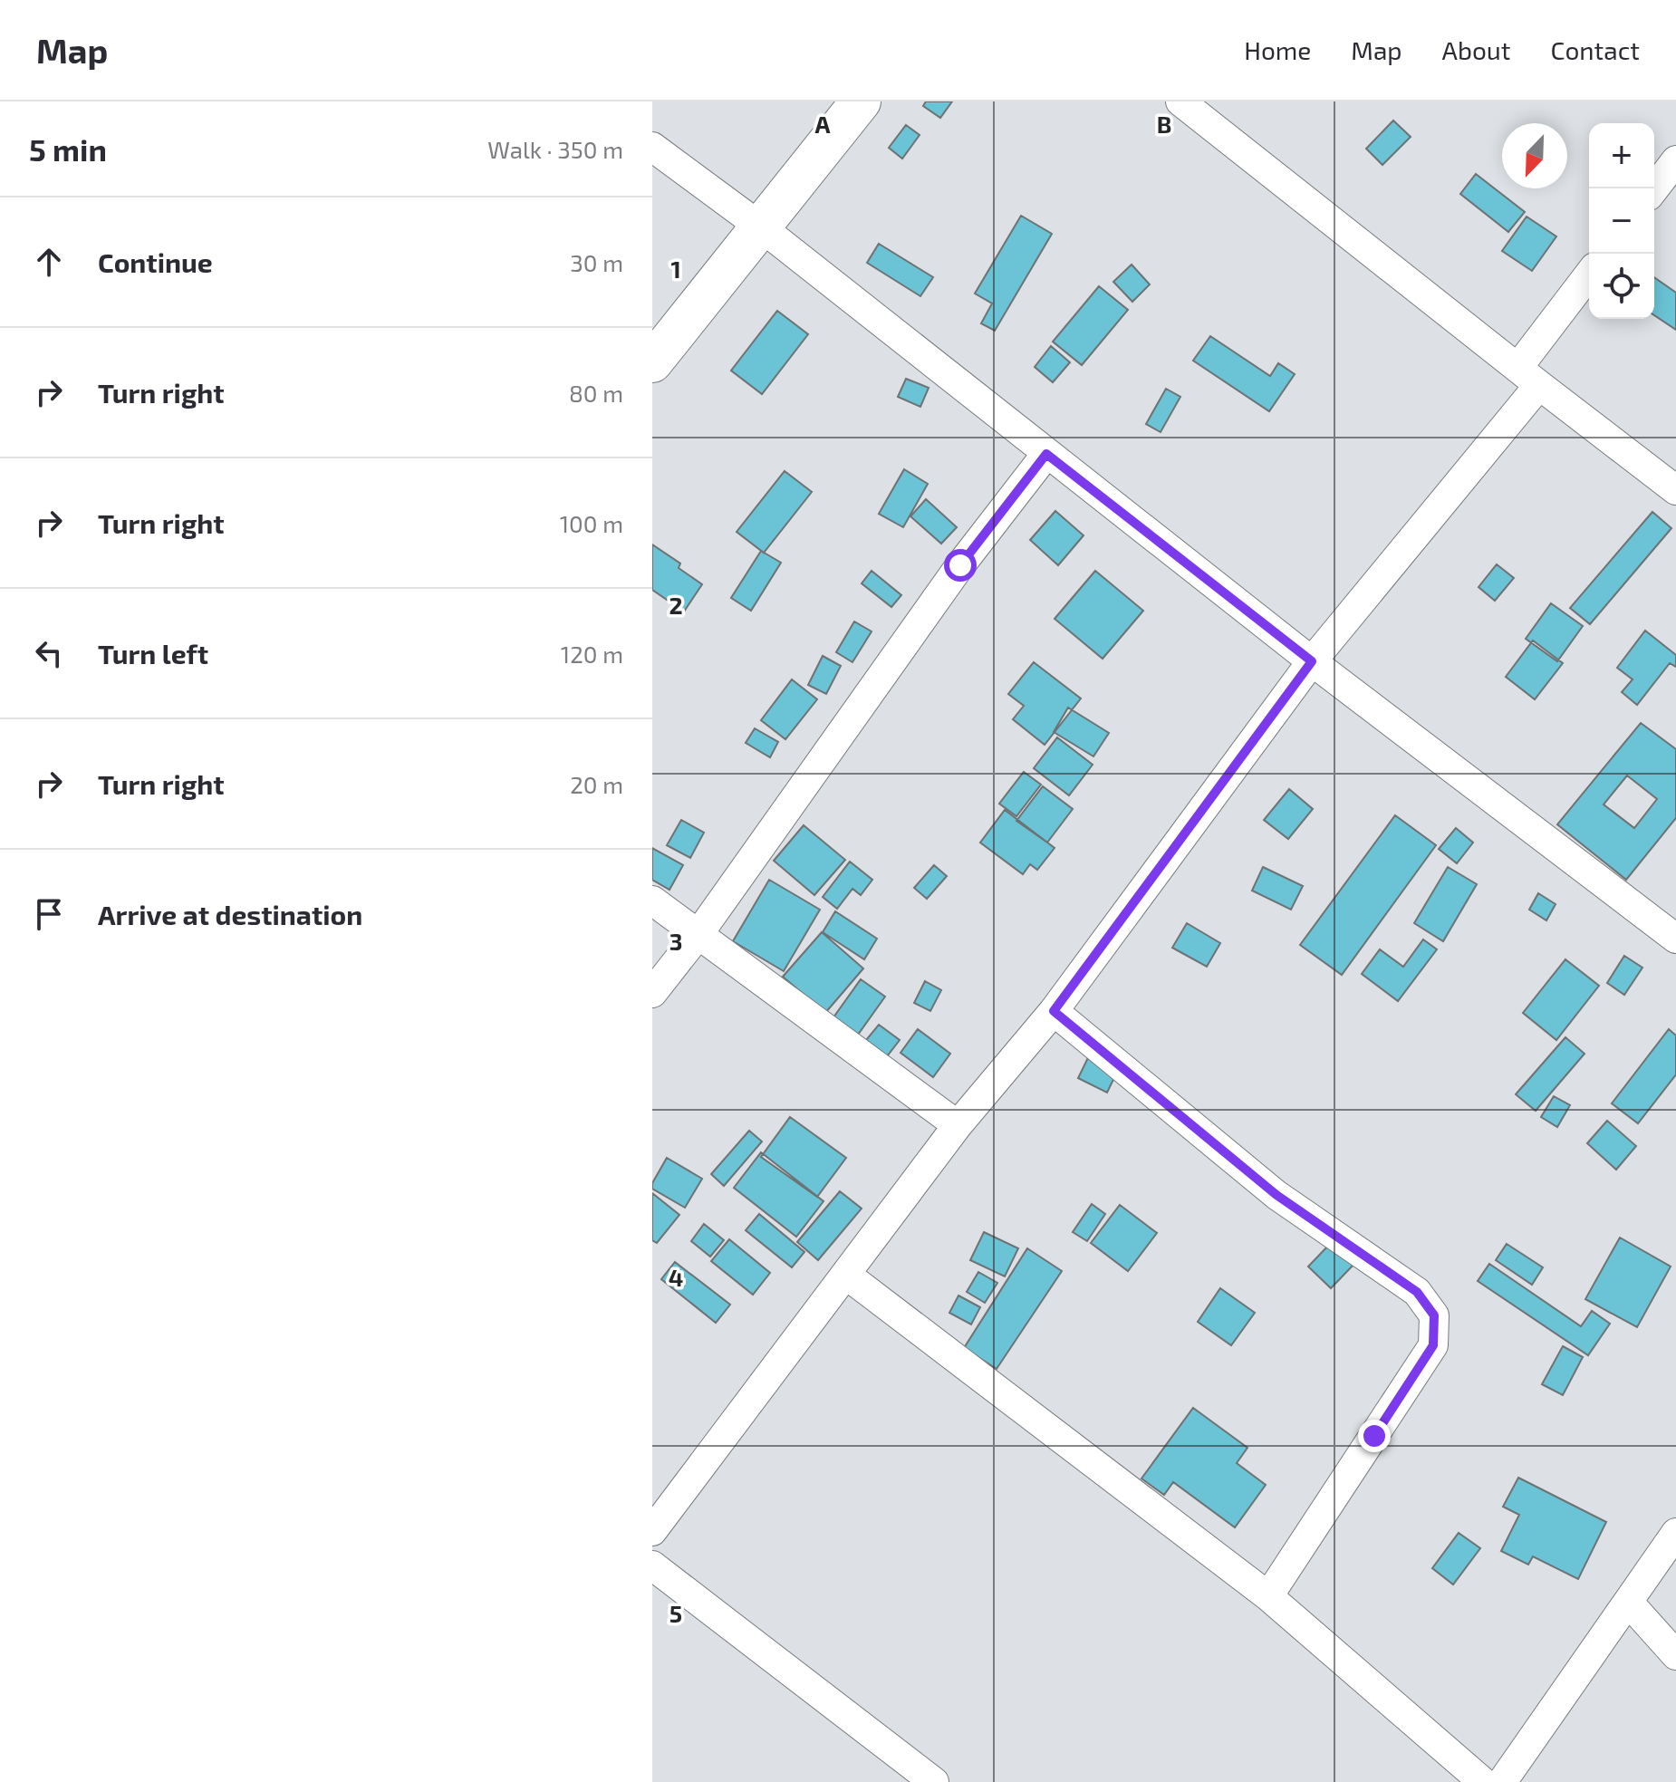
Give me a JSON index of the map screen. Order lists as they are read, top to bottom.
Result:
{
  "north": "bottom left",
  "page": {
    "header": "Map",
    "nav": [
      "Home",
      "Map",
      "About",
      "Contact"
    ],
    "heading": ["5 min", "Walk · 350 m"],
    "map_buttons": ["+", "−"],
    "list": [
      ["Continue", "30 m"],
      ["Turn right", "80 m"],
      ["Turn right", "100 m"],
      ["Turn left", "120 m"],
      ["Turn right", "20 m"],
      "Arrive at destination"
    ]
  },
  "grid": {
    "columns": ["A", "B"],
    "rows": [
      "1",
      "2",
      "3",
      "4",
      "5"
    ]
  }
}
